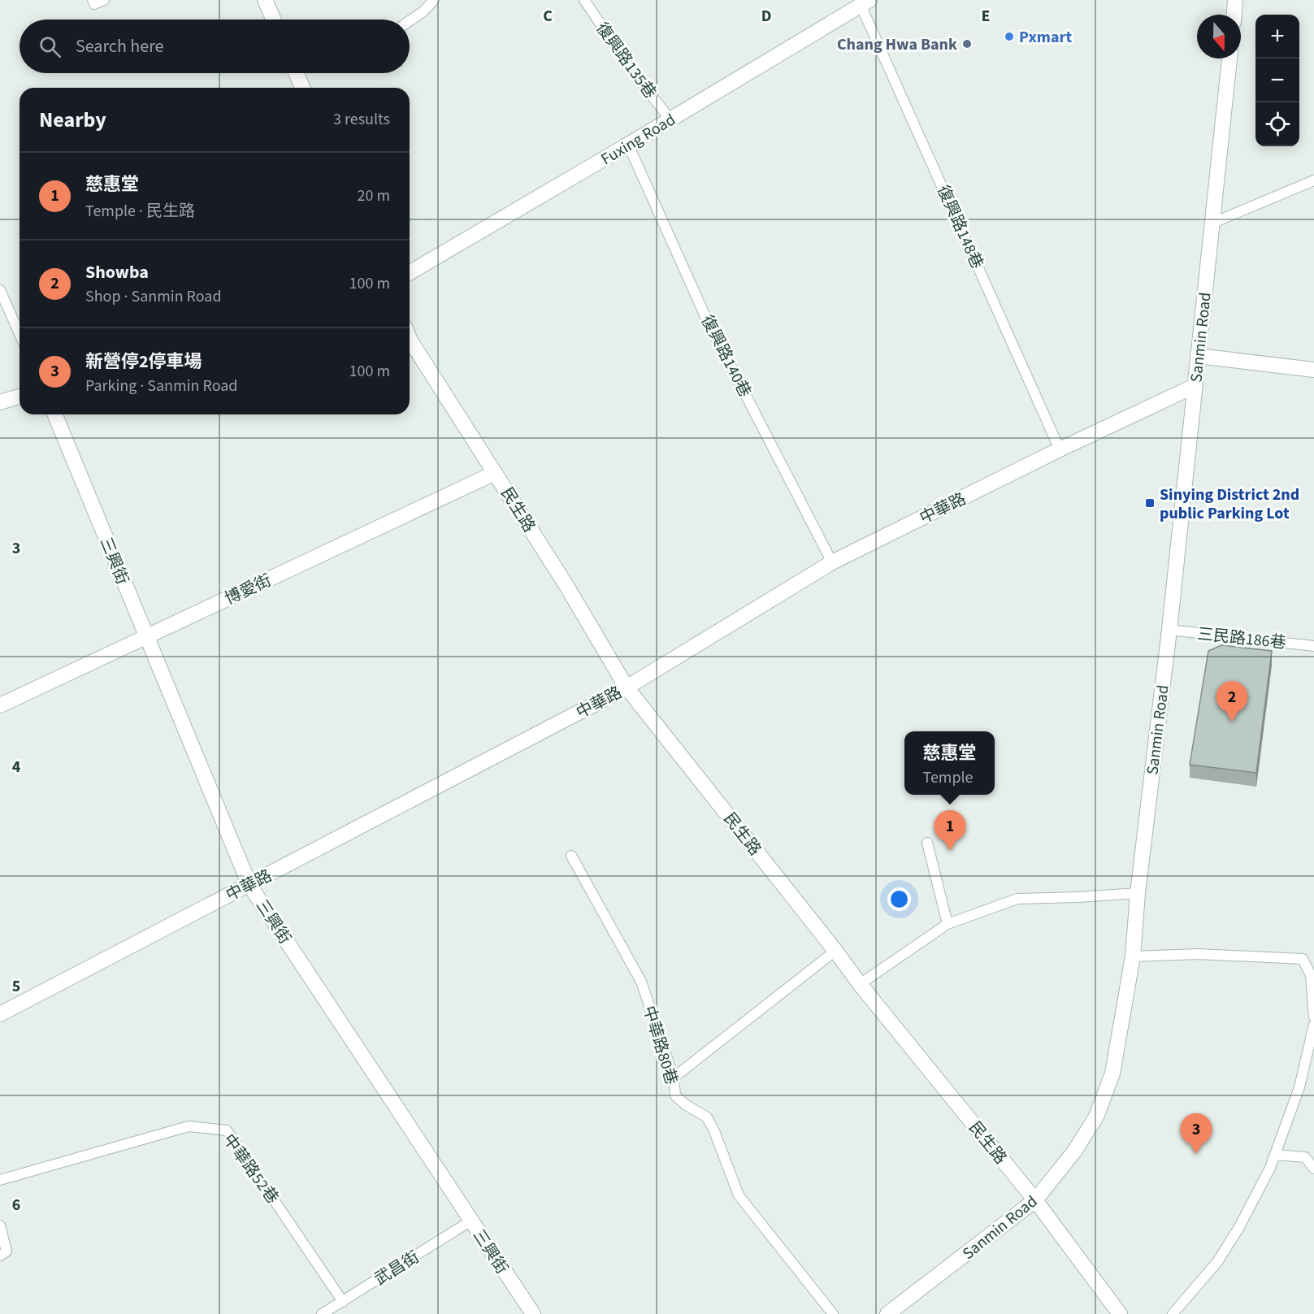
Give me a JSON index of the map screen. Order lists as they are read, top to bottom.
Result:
{
  "streets": {
    "street": [
      "Fuxing Road",
      "Sanmin Road",
      "中華路",
      "民生路",
      "三興街",
      "博愛街"
    ],
    "lane": [
      "復興路135巷",
      "復興路148巷",
      "復興路140巷",
      "三民路186巷",
      "中華路80巷",
      "中華路52巷",
      "武昌街"
    ]
  },
  "crossings": [
    ["復興路135巷", "Fuxing Road"],
    ["Fuxing Road", "復興路148巷"],
    ["Fuxing Road", "復興路140巷"],
    ["復興路148巷", "中華路"],
    ["Sanmin Road", "中華路"],
    ["Sanmin Road", "民生路"],
    ["Sanmin Road", "三民路186巷"],
    ["復興路140巷", "中華路"],
    ["中華路", "民生路"],
    ["中華路", "三興街"],
    ["民生路", "博愛街"],
    ["三興街", "博愛街"],
    ["三興街", "武昌街"],
    ["中華路52巷", "武昌街"]
  ],
  "places": {
    "other": ["Pxmart", "Chang Hwa Bank"],
    "transit": ["Sinying District 2nd public Parking Lot"]
  },
  "north": "bottom",
  "page": {
    "map_buttons": ["+", "−"],
    "search": "Search here",
    "heading": ["Nearby", "3 results"],
    "list": [
      {
        "mark": "1",
        "name": "慈惠堂",
        "note": "Temple · 民生路",
        "value": "20 m"
      },
      {
        "mark": "2",
        "name": "Showba",
        "note": "Shop · Sanmin Road",
        "value": "100 m"
      },
      {
        "mark": "3",
        "name": "新營停2停車場",
        "note": "Parking · Sanmin Road",
        "value": "100 m"
      }
    ],
    "pins": ["2", "1", "3"],
    "popup": ["慈惠堂", "Temple"]
  },
  "grid": {
    "columns": ["C", "D", "E"],
    "rows": [
      "3",
      "4",
      "5",
      "6"
    ]
  }
}
